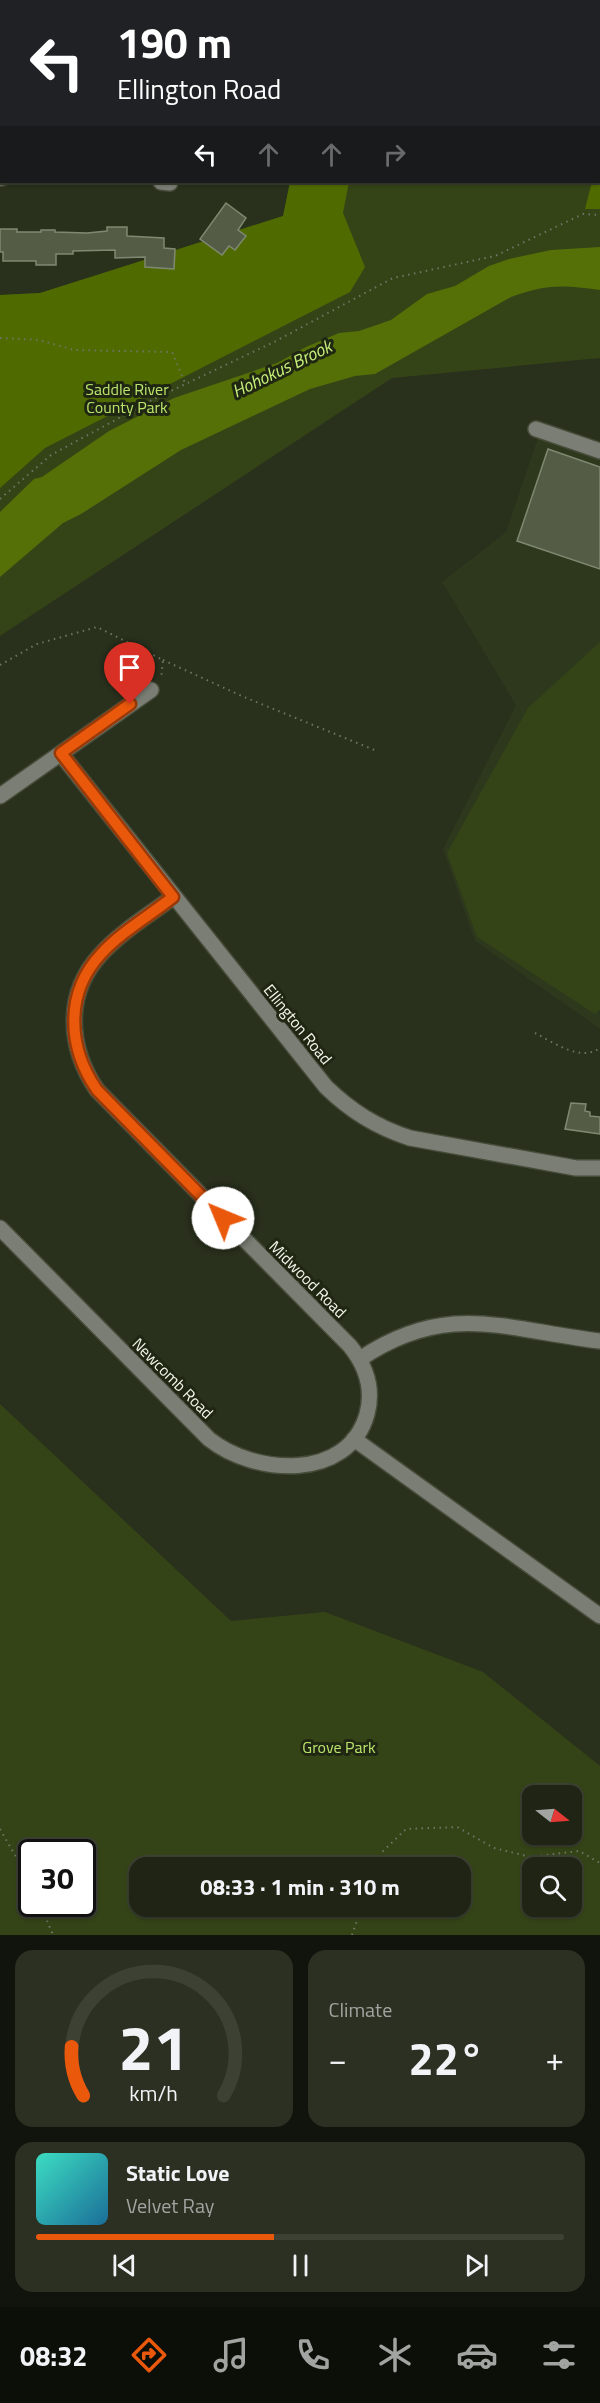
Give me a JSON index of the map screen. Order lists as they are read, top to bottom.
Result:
{
  "streets": {
    "street": ["Ellington Road", "Midwood Road", "Newcomb Road"]
  },
  "crossings": [
    ["Ellington Road", "Midwood Road"],
    ["Midwood Road", "Newcomb Road"]
  ],
  "water": ["Hohokus Brook"],
  "parks": ["Saddle River County Park", "Grove Park"],
  "north": "right",
  "page": {
    "turn": ["190 m", "Ellington Road"],
    "limit": "30",
    "trip": "08:33 · 1 min · 310 m",
    "tile": "Climate",
    "heat": ["−", "22°", "+"],
    "song": ["Static Love", "Velvet Ray"],
    "tabs": "08:32",
    "gauge": ["21", "km/h"]
  }
}
